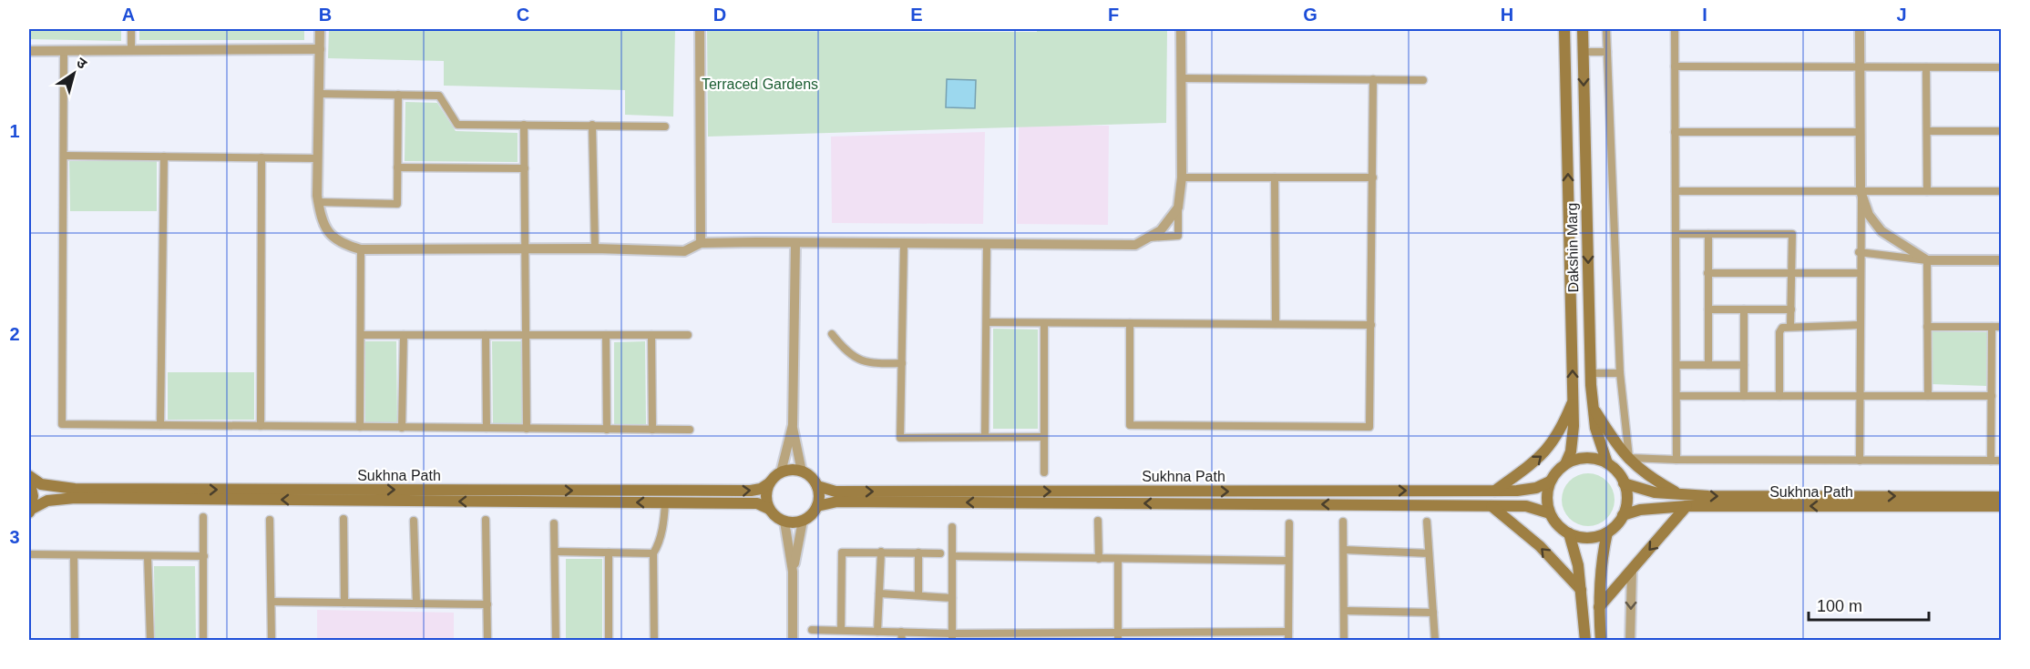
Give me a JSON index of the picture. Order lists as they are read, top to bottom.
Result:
{
  "streets": {
    "main road": ["Dakshin Marg", "Sukhna Path"]
  },
  "crossings": [
    ["Dakshin Marg", "Sukhna Path"]
  ],
  "parks": ["Terraced Gardens"],
  "scale_bar": "100 m",
  "north": "top right",
  "grid": {
    "columns": [
      "A",
      "B",
      "C",
      "D",
      "E",
      "F",
      "G",
      "H",
      "I",
      "J"
    ],
    "rows": ["1", "2", "3"]
  }
}
